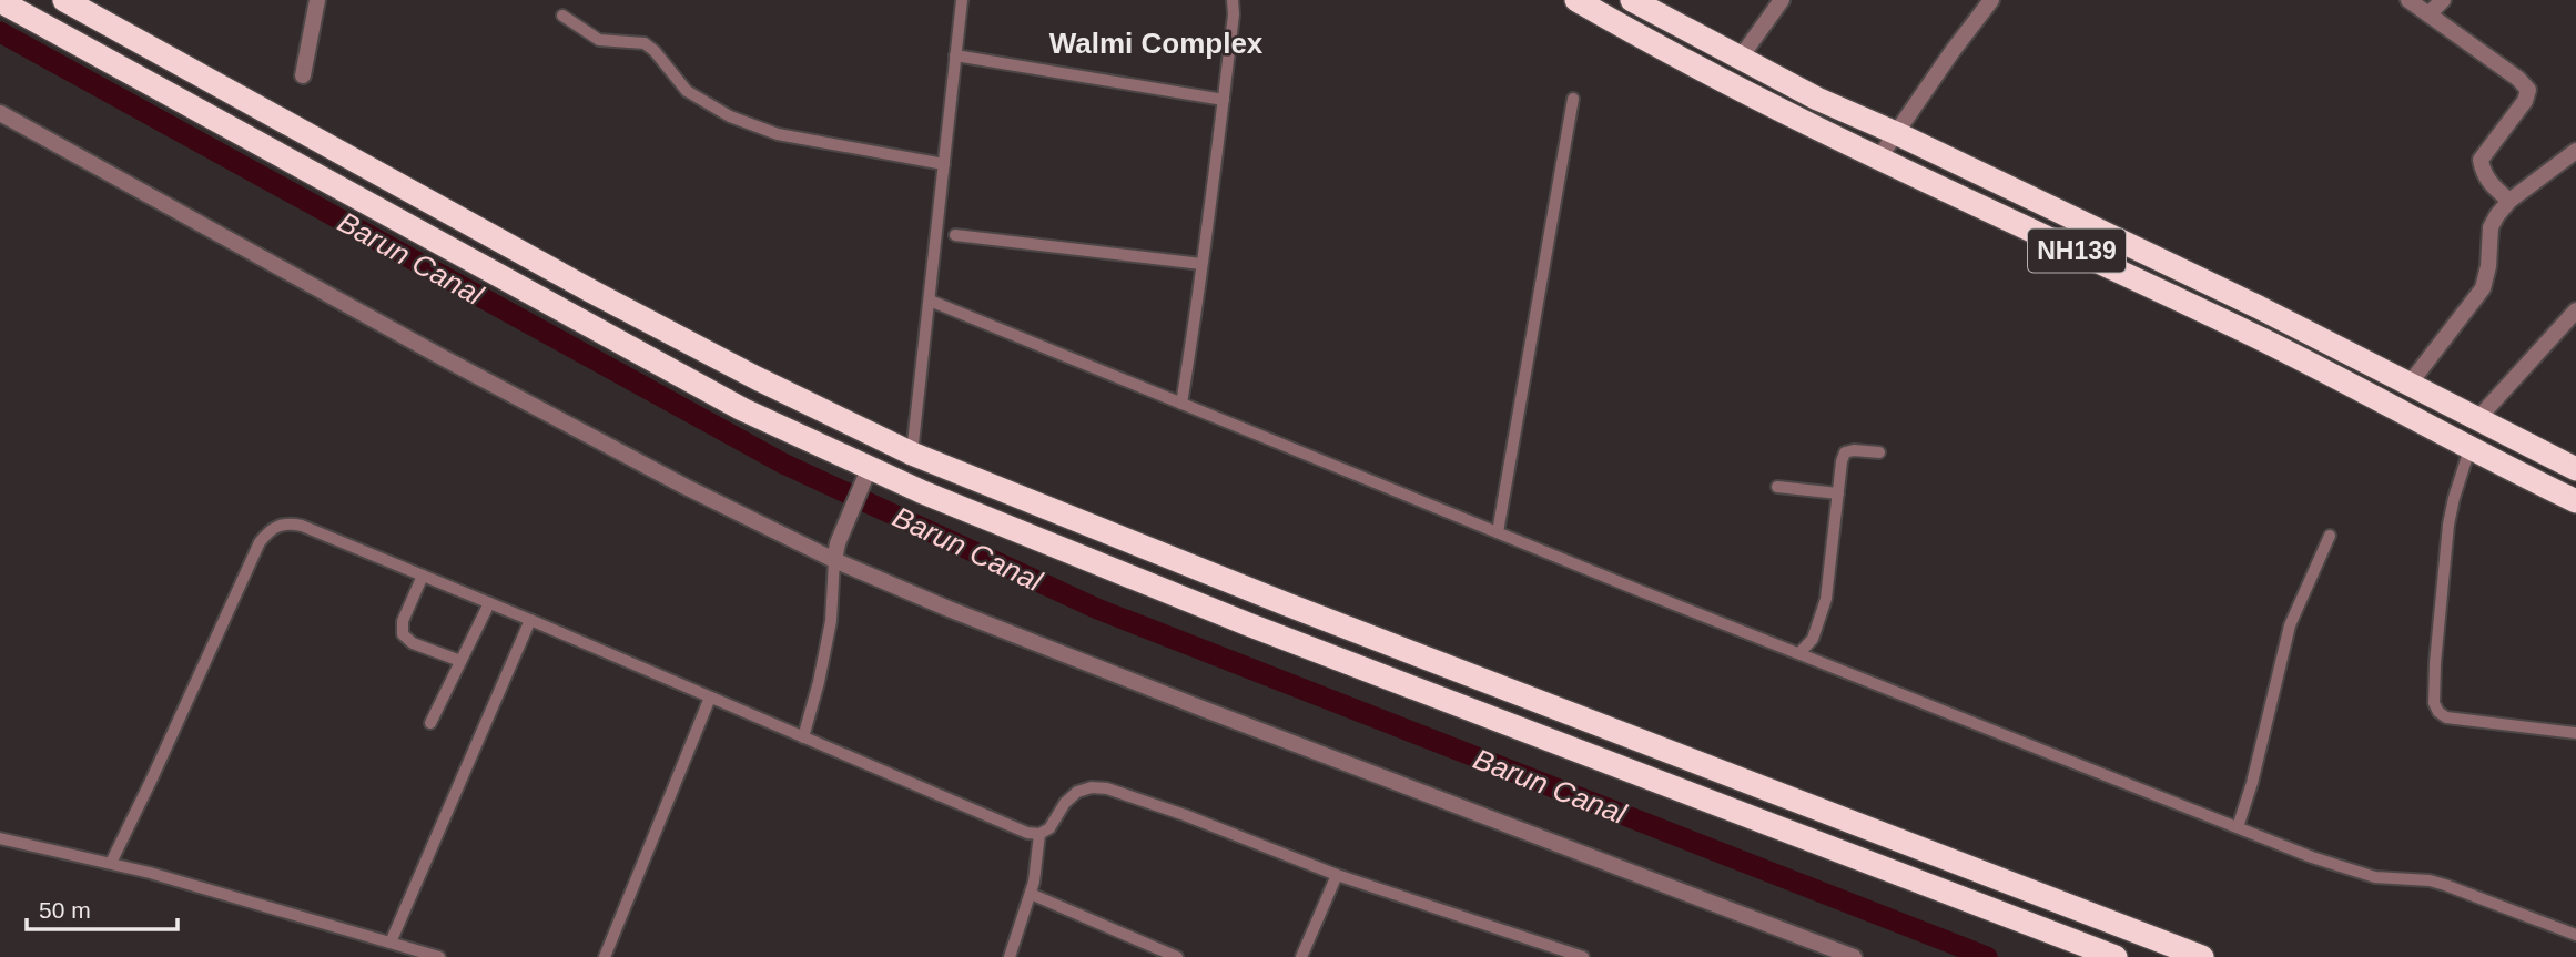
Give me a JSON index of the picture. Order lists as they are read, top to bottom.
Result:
{
  "streets": {
    "highway": ["NH139"]
  },
  "districts": ["Walmi Complex"],
  "water": ["Barun Canal"],
  "scale_bar": "50 m"
}
